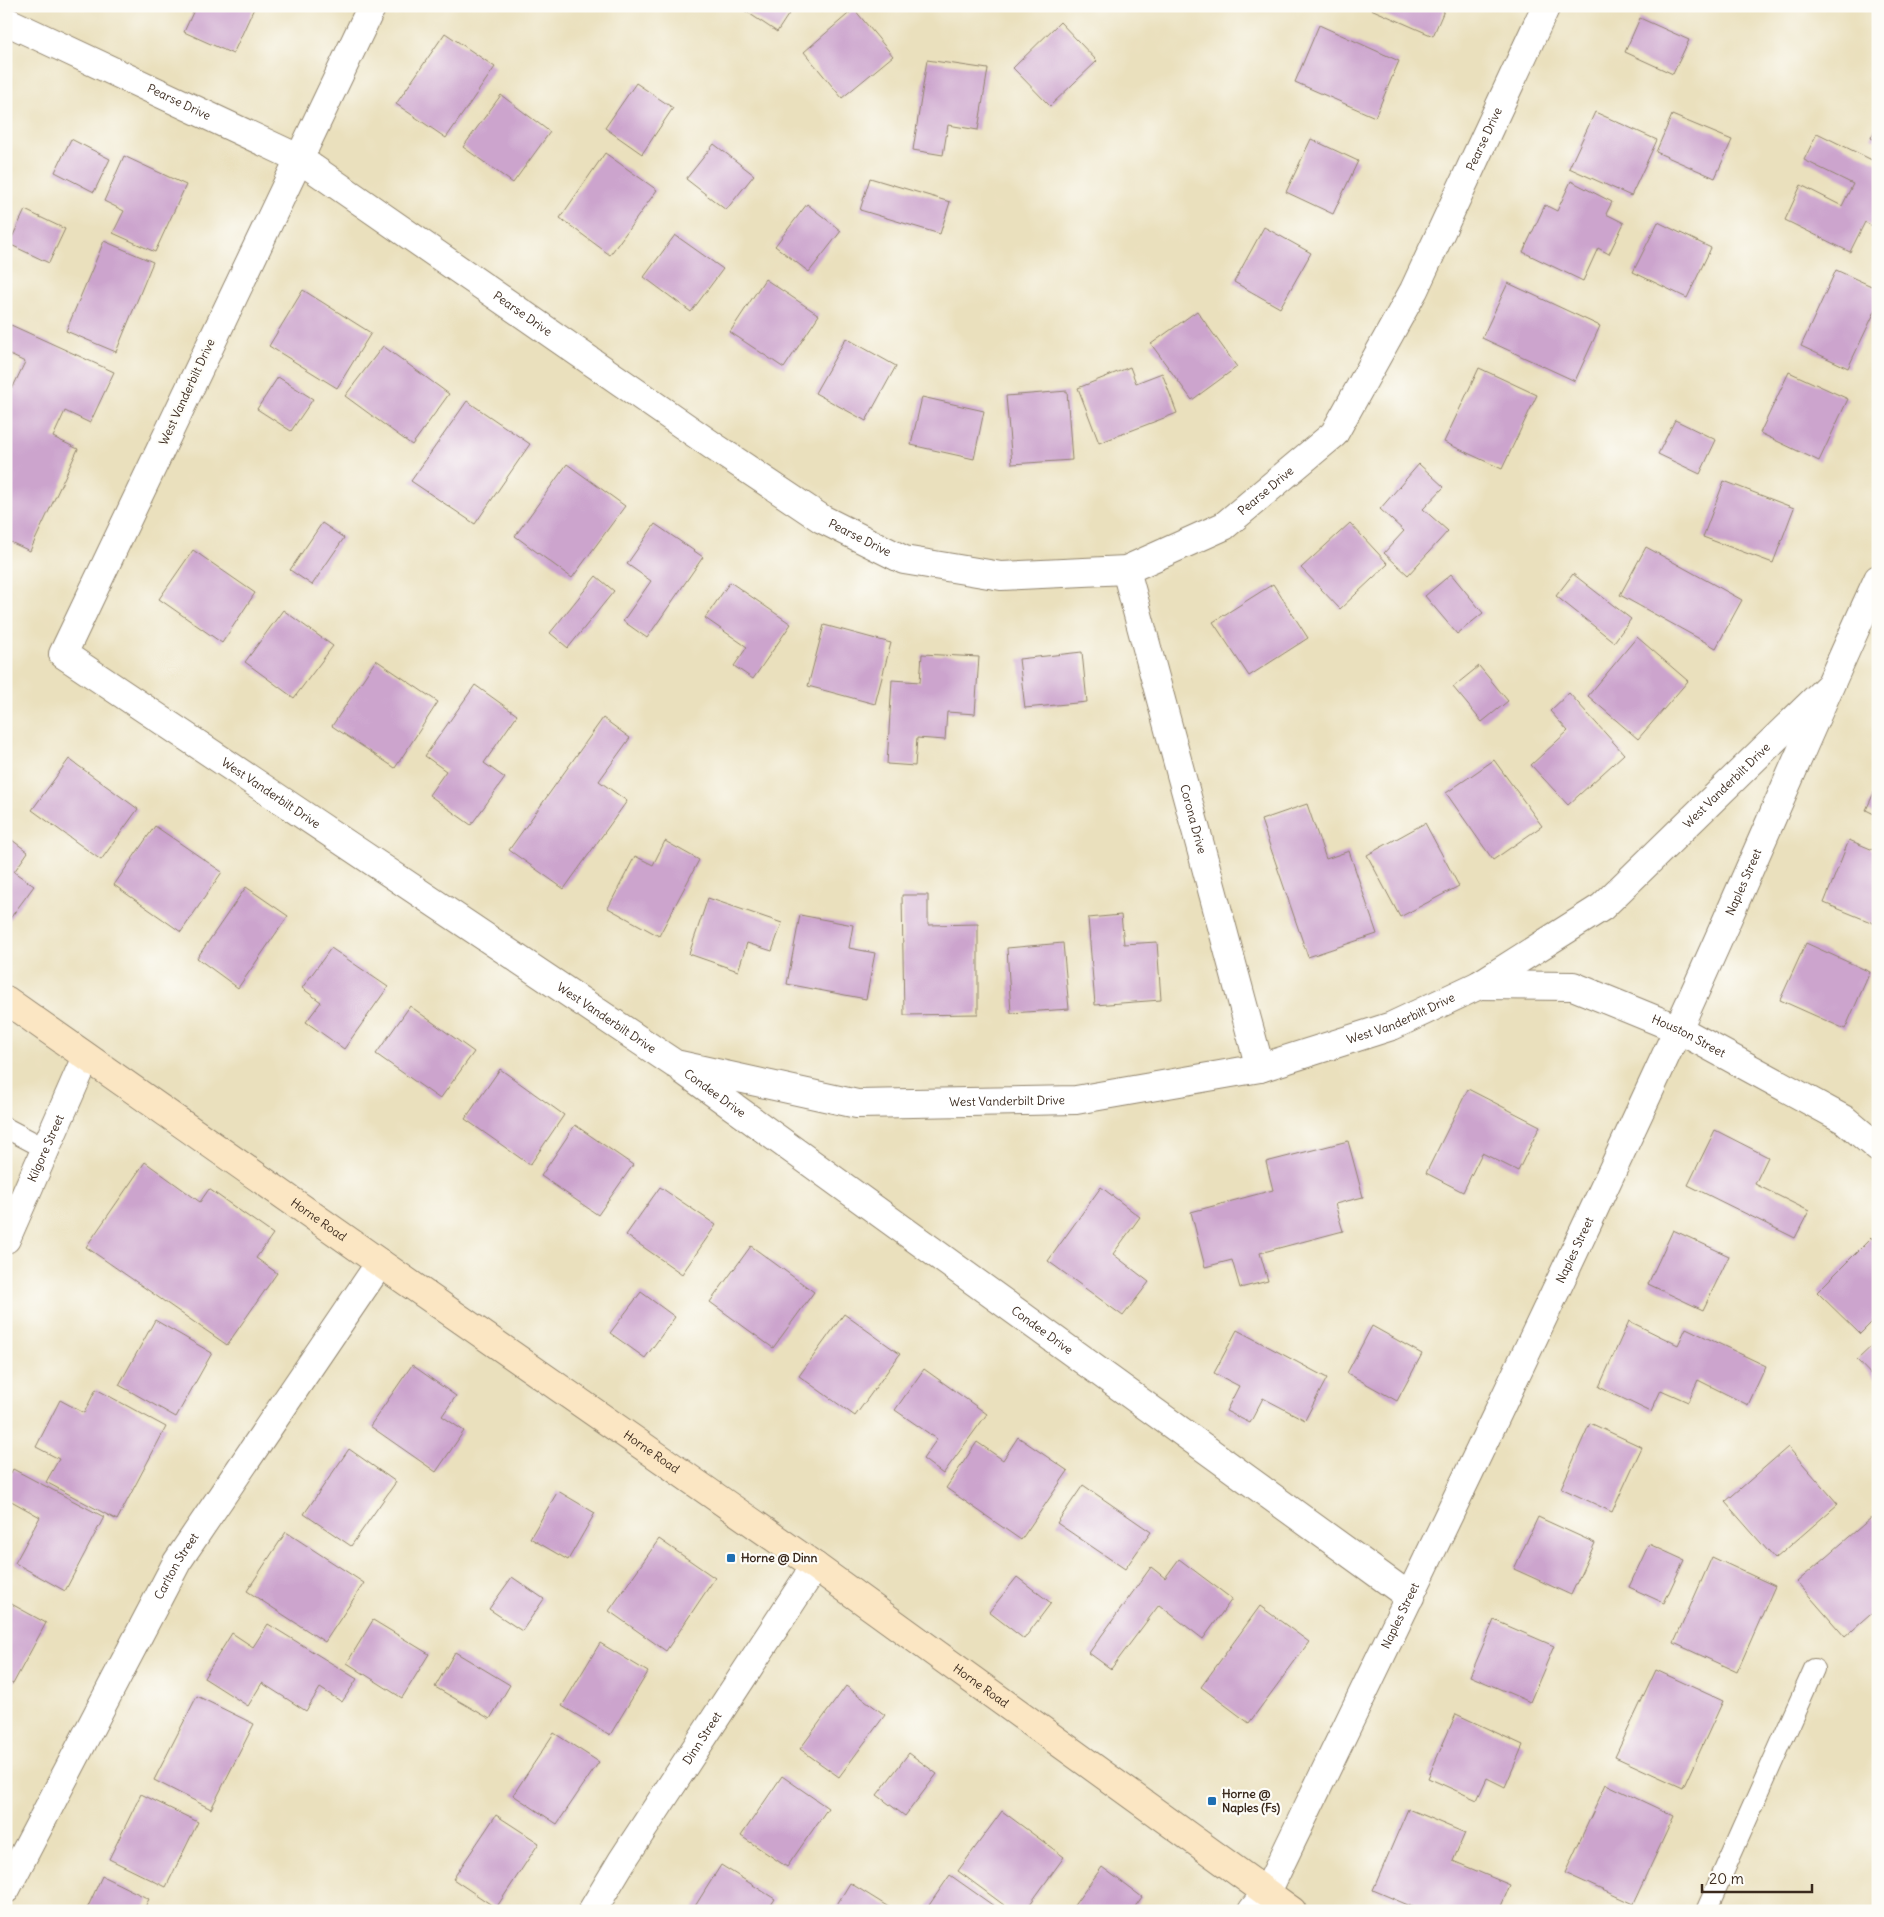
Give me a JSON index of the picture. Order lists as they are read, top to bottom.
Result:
{
  "streets": {
    "main road": ["Horne Road"],
    "street": [
      "Pearse Drive",
      "West Vanderbilt Drive",
      "Corona Drive",
      "Naples Street",
      "Houston Street",
      "Condee Drive",
      "Kilgore Street",
      "Carlton Street",
      "Dinn Street"
    ]
  },
  "crossings": [
    ["Pearse Drive", "West Vanderbilt Drive"],
    ["Pearse Drive", "Corona Drive"],
    ["West Vanderbilt Drive", "Corona Drive"],
    ["West Vanderbilt Drive", "Naples Street"],
    ["West Vanderbilt Drive", "Houston Street"],
    ["West Vanderbilt Drive", "Condee Drive"],
    ["Naples Street", "Houston Street"],
    ["Naples Street", "Condee Drive"],
    ["Naples Street", "Horne Road"],
    ["Kilgore Street", "Horne Road"],
    ["Horne Road", "Carlton Street"],
    ["Horne Road", "Dinn Street"]
  ],
  "places": {
    "transit": ["Horne @ Dinn", "Horne @ Naples (Fs)"]
  },
  "scale_bar": "20 m"
}
